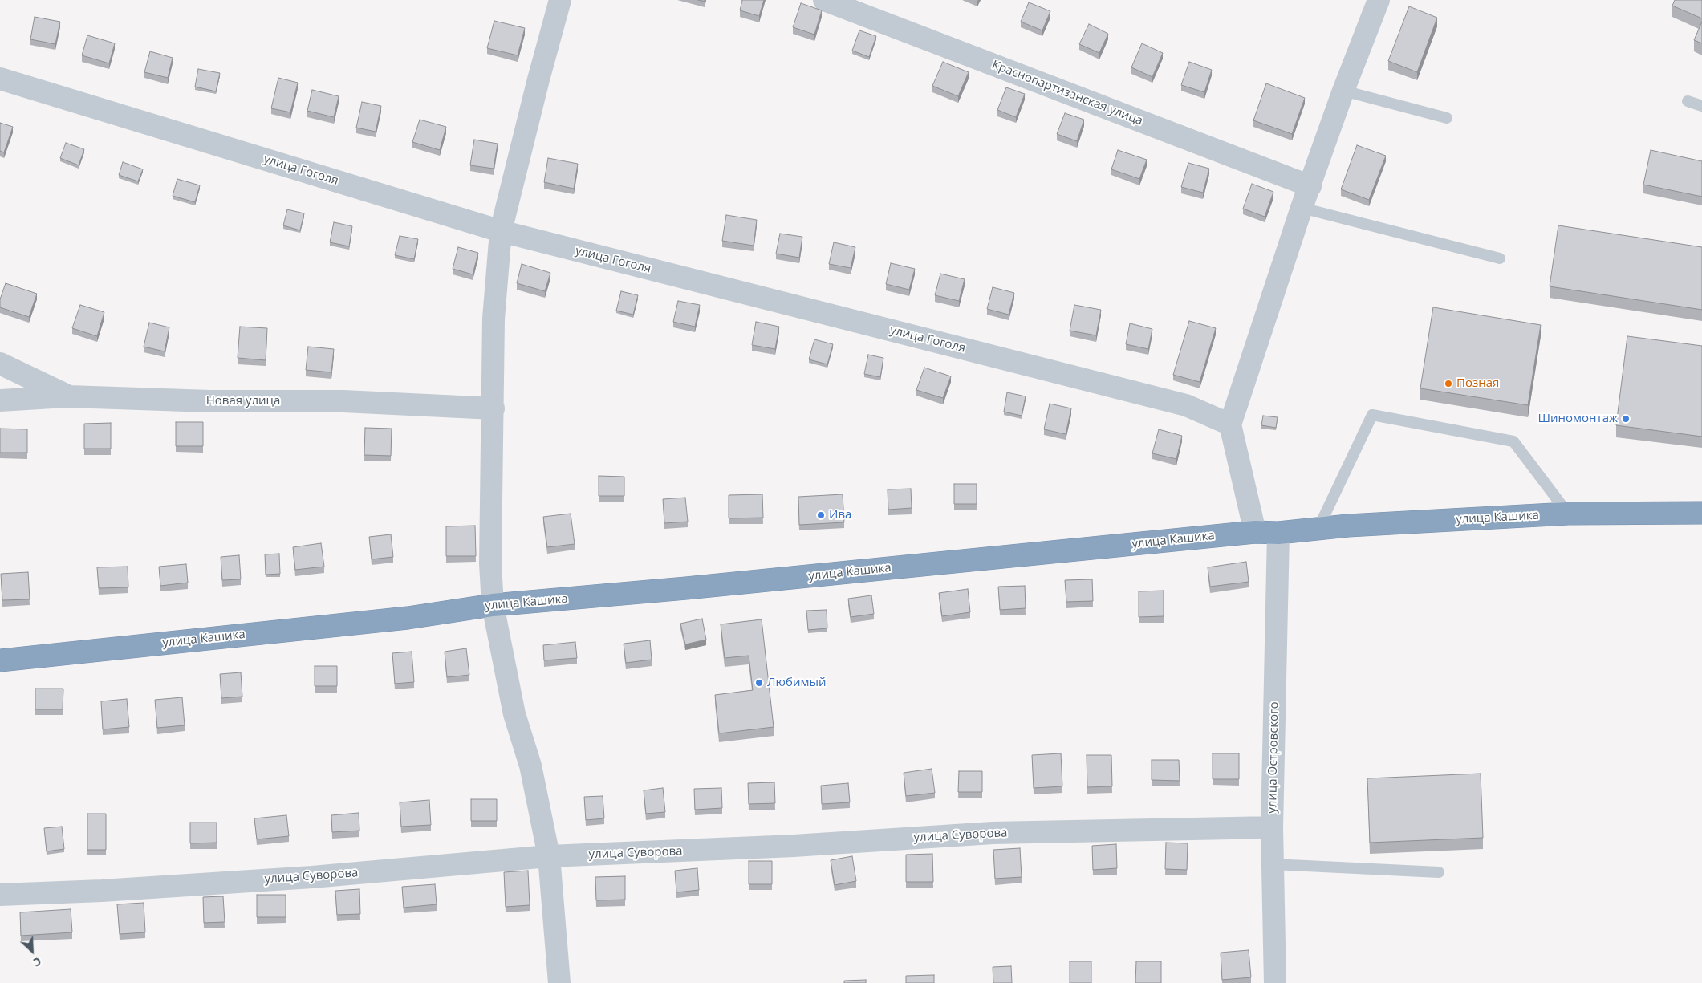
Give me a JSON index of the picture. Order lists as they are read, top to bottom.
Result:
{
  "streets": {
    "highway": ["улица Кашика"],
    "street": [
      "Краснопартизанская улица",
      "улица Гоголя",
      "Новая улица",
      "улица Островского",
      "улица Суворова"
    ]
  },
  "crossings": [
    ["улица Кашика", "улица Островского"],
    ["улица Островского", "улица Суворова"]
  ],
  "places": [
    "Позная",
    "Шиномонтаж",
    "Ива",
    "Любимый"
  ],
  "north": "bottom right"
}
